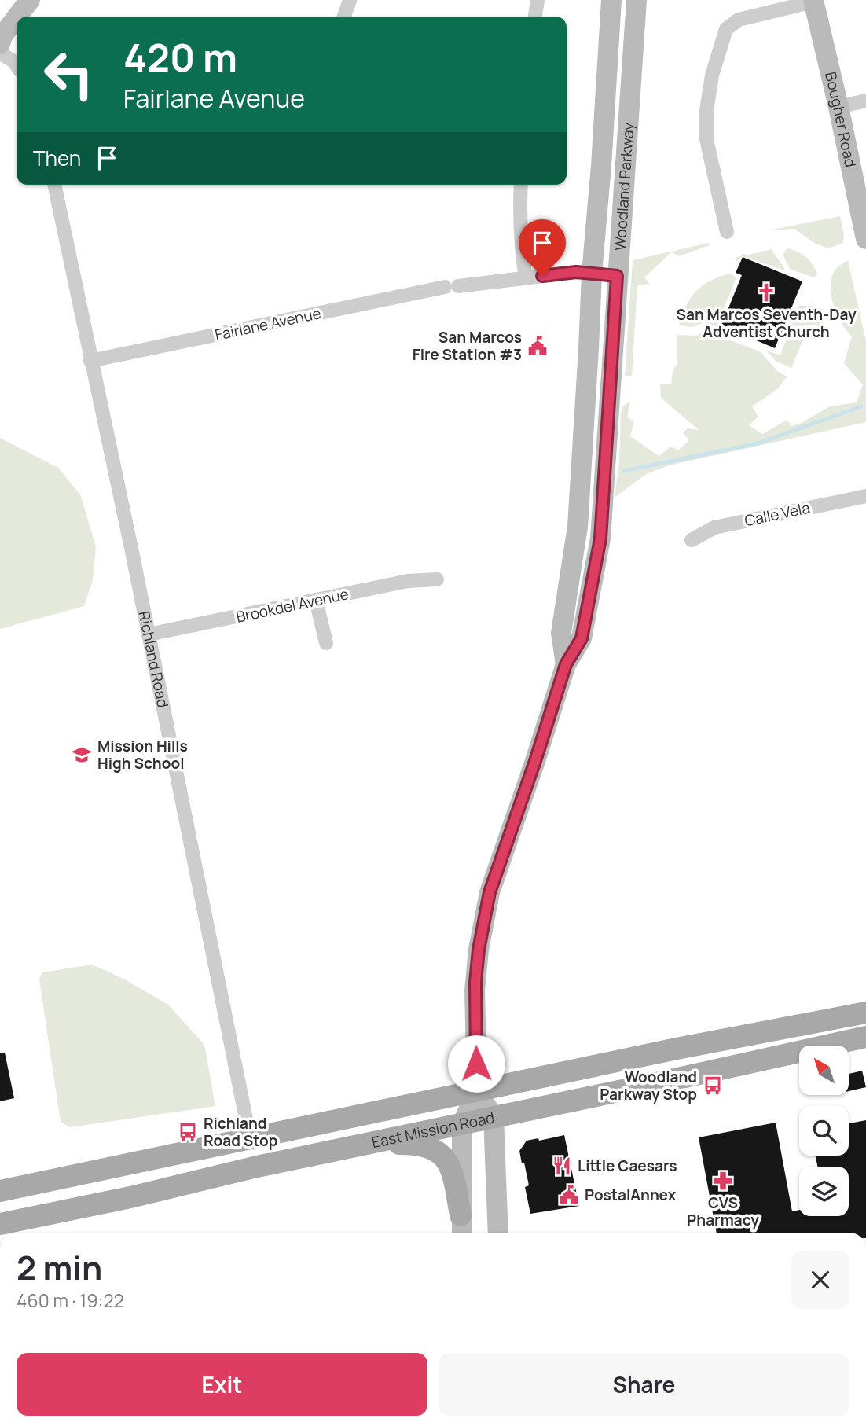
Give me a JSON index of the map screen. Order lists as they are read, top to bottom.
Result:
{
  "streets": {
    "main road": ["Bougher Road", "Woodland Parkway", "East Mission Road"],
    "street": [
      "Fairlane Avenue",
      "Calle Vela",
      "Brookdel Avenue",
      "Richland Road"
    ]
  },
  "crossings": [
    ["Woodland Parkway", "Fairlane Avenue"],
    ["Woodland Parkway", "East Mission Road"],
    ["Fairlane Avenue", "Richland Road"],
    ["Brookdel Avenue", "Richland Road"],
    ["Richland Road", "East Mission Road"]
  ],
  "places": {
    "church": ["San Marcos Seventh-Day Adventist Church"],
    "public building": ["San Marcos Fire Station #3", "PostalAnnex"],
    "school or university": ["Mission Hills High School"],
    "bus stop": ["Woodland Parkway Stop", "Richland Road Stop"],
    "restaurant": ["Little Caesars"],
    "pharmacy": ["CVS Pharmacy"]
  },
  "north": "top left",
  "page": {
    "turn": ["420 m", "Fairlane Avenue"],
    "then": "Then",
    "heading": ["2 min", "460 m · 19:22"],
    "buttons": ["Exit", "Share"]
  }
}
